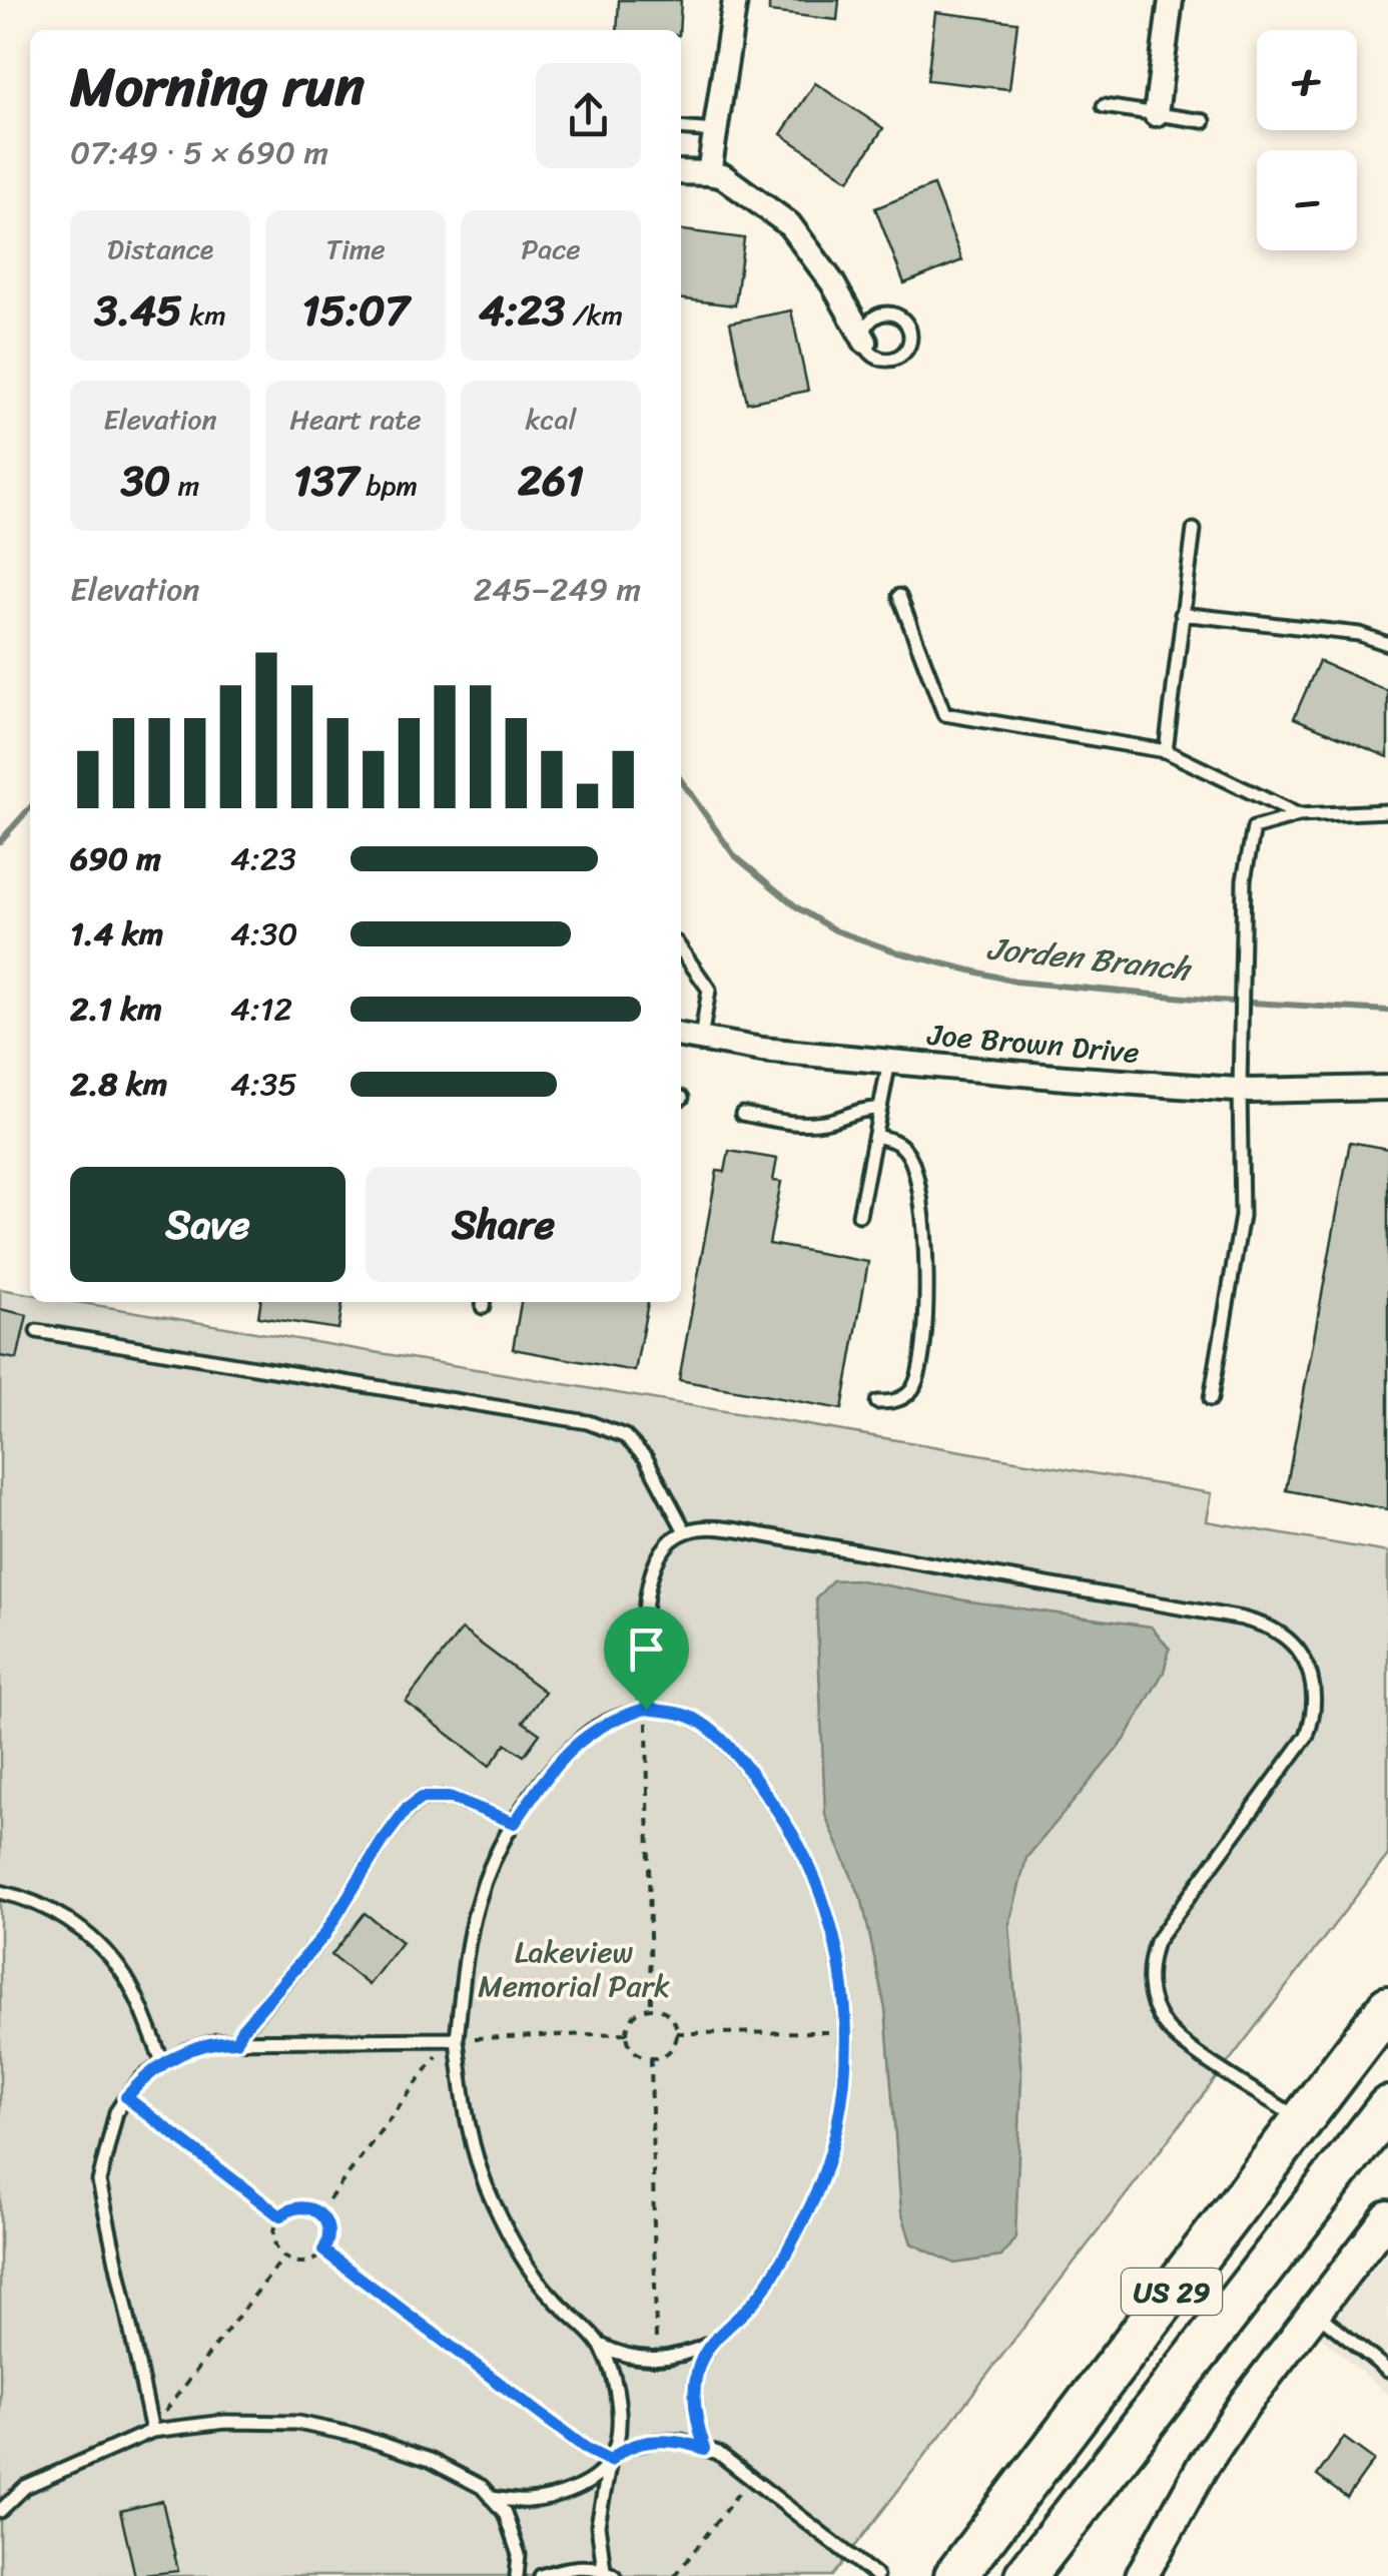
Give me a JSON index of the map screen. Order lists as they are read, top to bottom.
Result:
{
  "streets": {
    "highway": ["US 29"],
    "street": ["Joe Brown Drive"]
  },
  "water": ["Jorden Branch"],
  "parks": ["Lakeview Memorial Park"],
  "page": {
    "map_buttons": ["+", "−"],
    "heading": ["Morning run", "07:49 · 5 × 690 m"],
    "stats": [
      ["Distance", "3.45 km"],
      ["Time", "15:07"],
      ["Pace", "4:23 /km"],
      ["Elevation", "30 m"],
      ["Heart rate", "137 bpm"],
      ["kcal", "261"]
    ],
    "chart": ["Elevation", "245–249 m"],
    "list": [
      {
        "name": "690 m",
        "note": "4:23"
      },
      {
        "name": "1.4 km",
        "note": "4:30"
      },
      {
        "name": "2.1 km",
        "note": "4:12"
      },
      {
        "name": "2.8 km",
        "note": "4:35"
      }
    ],
    "buttons": ["Save", "Share"]
  }
}
